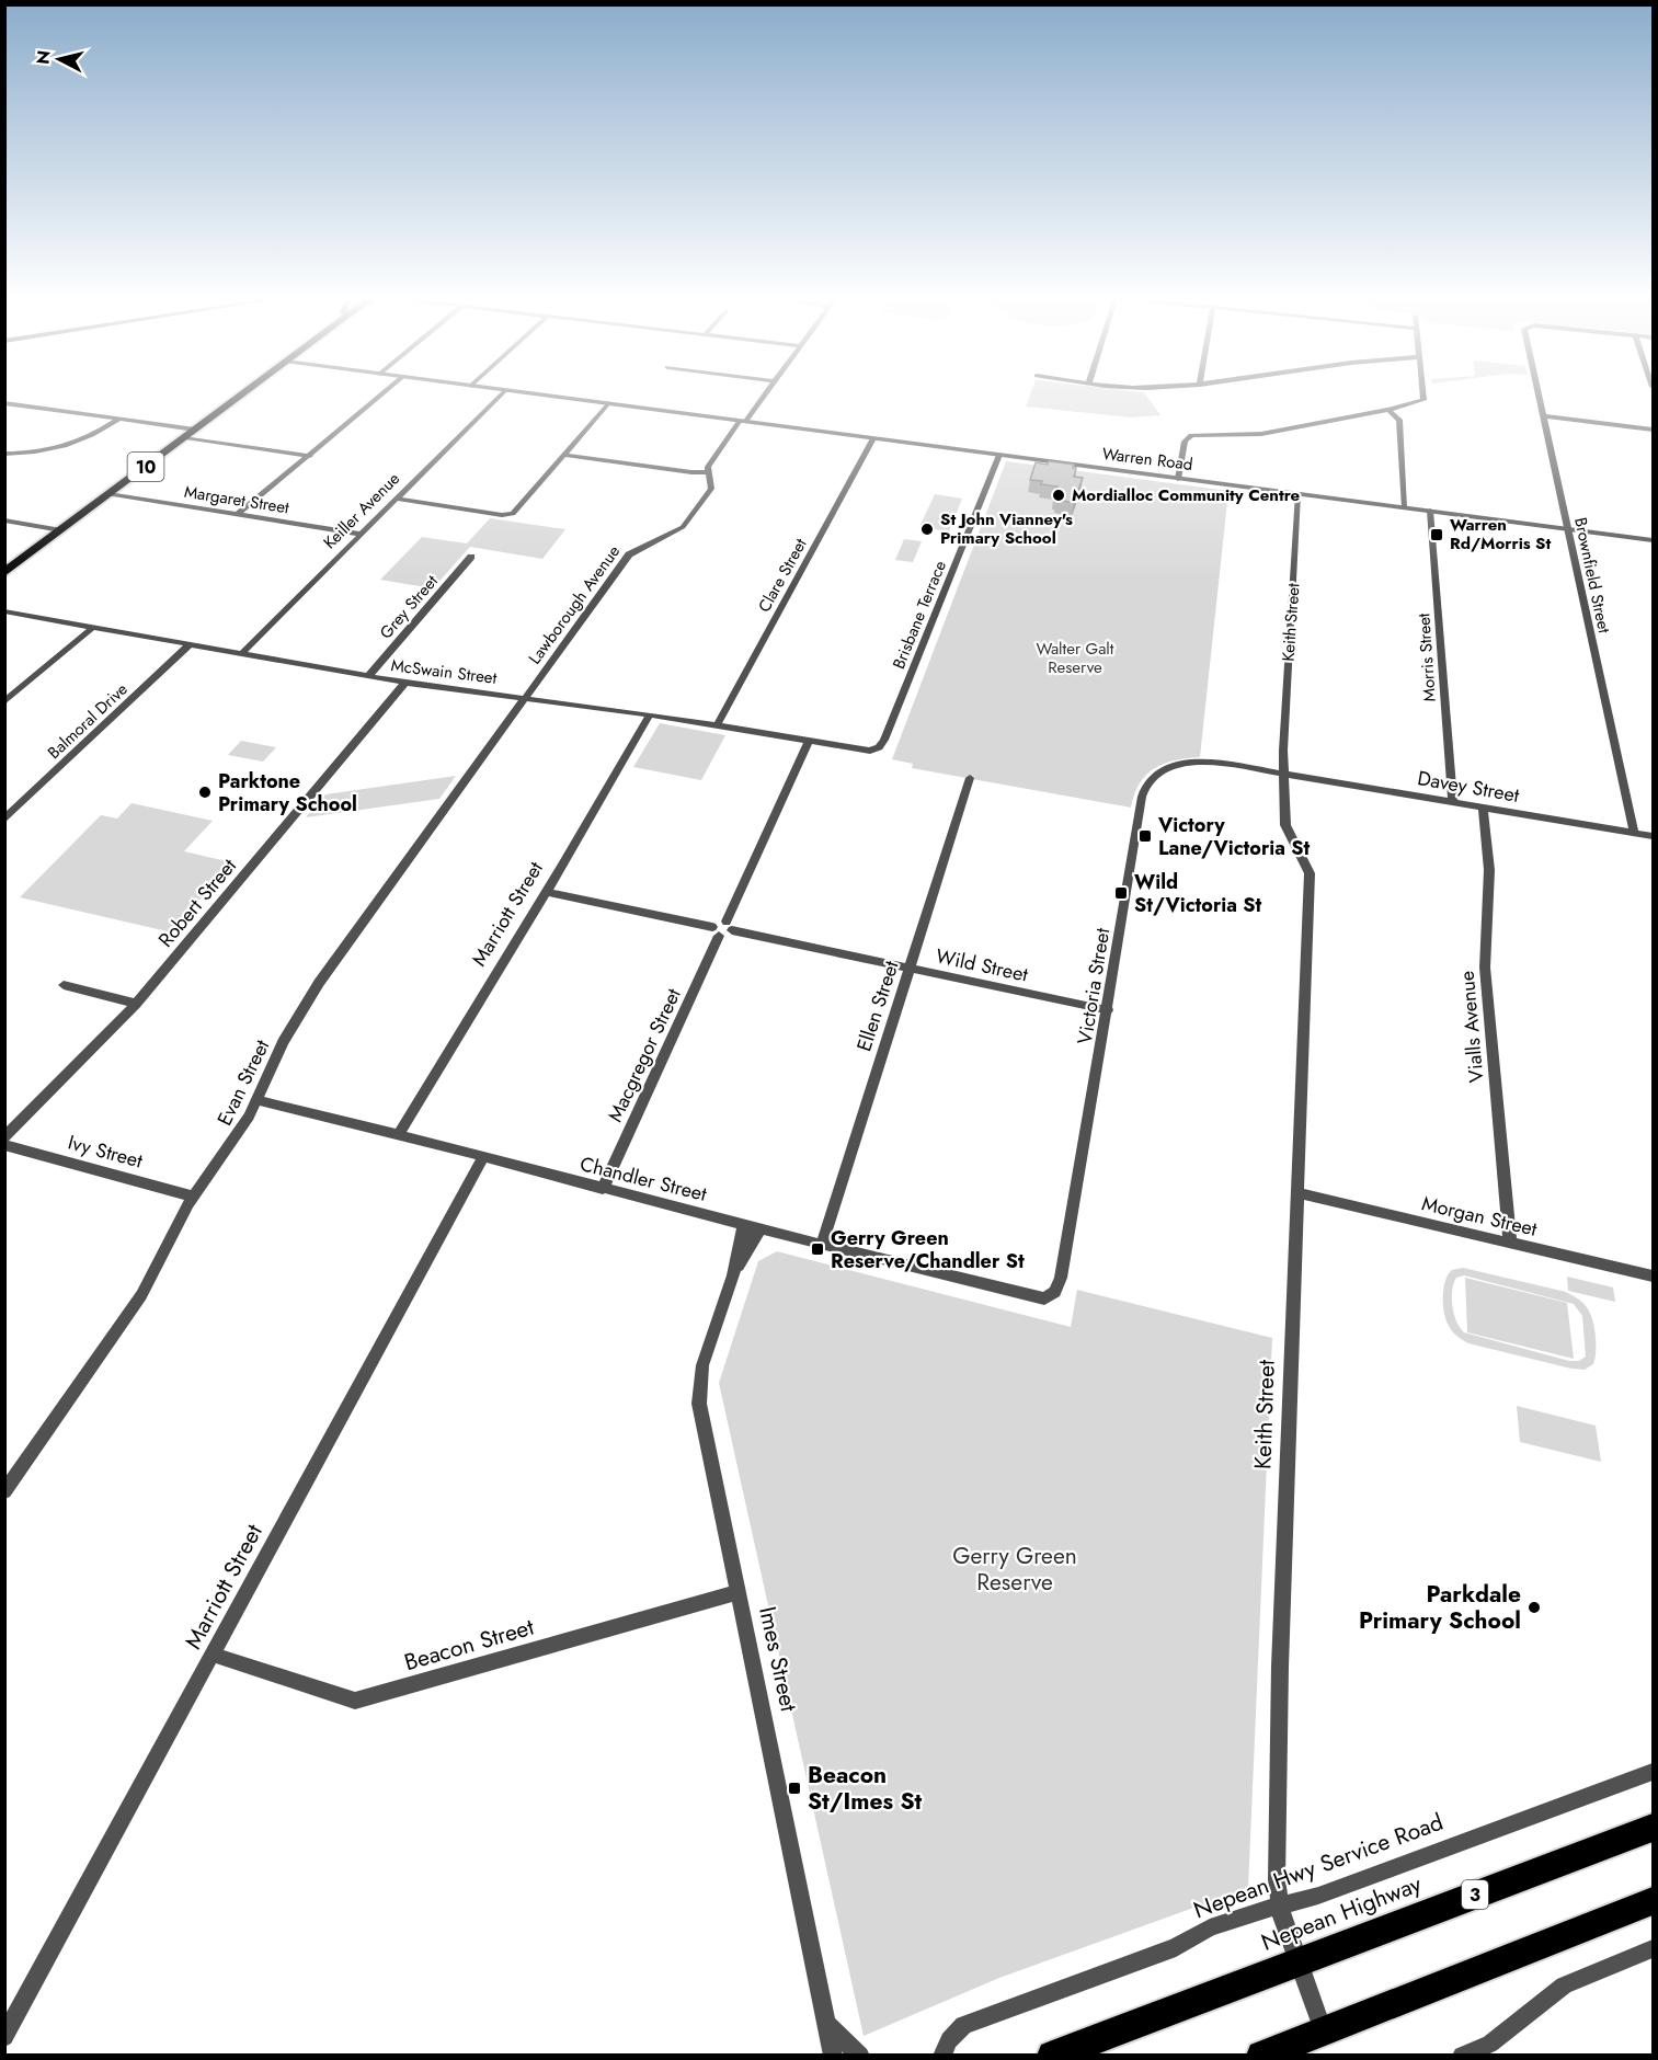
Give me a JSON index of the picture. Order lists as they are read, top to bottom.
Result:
{
  "streets": {
    "highway": ["10", "3", "Nepean Highway"],
    "street": [
      "Warren Road",
      "Margaret Street",
      "Keiller Avenue",
      "Clare Street",
      "Brownfield Street",
      "Lawborough Avenue",
      "Grey Street",
      "Brisbane Terrace",
      "Keith Street",
      "Morris Street",
      "McSwain Street",
      "Balmoral Drive",
      "Davey Street",
      "Robert Street",
      "Marriott Street",
      "Wild Street",
      "Victoria Street",
      "Ellen Street",
      "Vialls Avenue",
      "Macgregor Street",
      "Evan Street",
      "Ivy Street",
      "Chandler Street",
      "Morgan Street",
      "Beacon Street",
      "Imes Street",
      "Nepean Hwy Service Road"
    ]
  },
  "crossings": [
    ["Warren Road", "Clare Street"],
    ["Warren Road", "Brownfield Street"],
    ["Warren Road", "Lawborough Avenue"],
    ["Warren Road", "Brisbane Terrace"],
    ["Warren Road", "Keith Street"],
    ["Warren Road", "Morris Street"],
    ["10", "Margaret Street"],
    ["Margaret Street", "Keiller Avenue"],
    ["Keiller Avenue", "McSwain Street"],
    ["Clare Street", "McSwain Street"],
    ["Brownfield Street", "Davey Street"],
    ["Lawborough Avenue", "McSwain Street"],
    ["Lawborough Avenue", "Evan Street"],
    ["Grey Street", "McSwain Street"],
    ["Brisbane Terrace", "McSwain Street"],
    ["Keith Street", "Davey Street"],
    ["Keith Street", "Victoria Street"],
    ["Keith Street", "Morgan Street"],
    ["Keith Street", "Nepean Hwy Service Road"],
    ["Keith Street", "Nepean Highway"],
    ["Morris Street", "Davey Street"],
    ["McSwain Street", "Balmoral Drive"],
    ["McSwain Street", "Robert Street"],
    ["McSwain Street", "Marriott Street"],
    ["McSwain Street", "Evan Street"],
    ["Davey Street", "Victoria Street"],
    ["Davey Street", "Vialls Avenue"],
    ["Marriott Street", "Chandler Street"],
    ["Marriott Street", "Beacon Street"],
    ["Wild Street", "Victoria Street"],
    ["Wild Street", "Ellen Street"],
    ["Victoria Street", "Chandler Street"],
    ["Ellen Street", "Chandler Street"],
    ["Vialls Avenue", "Morgan Street"],
    ["Macgregor Street", "Chandler Street"],
    ["Evan Street", "Ivy Street"],
    ["Evan Street", "Chandler Street"],
    ["Chandler Street", "Imes Street"],
    ["Beacon Street", "Imes Street"]
  ],
  "parks": ["Walter Galt Reserve", "Gerry Green Reserve"],
  "places": {
    "other": [
      "Mordialloc Community Centre",
      "St John Vianney's Primary School",
      "Parktone Primary School",
      "Parkdale Primary School"
    ],
    "transit": [
      "Warren Rd/Morris St",
      "Victory Lane/Victoria St",
      "Wild St/Victoria St",
      "Gerry Green Reserve/Chandler St",
      "Beacon St/Imes St"
    ]
  },
  "north": "left"
}
